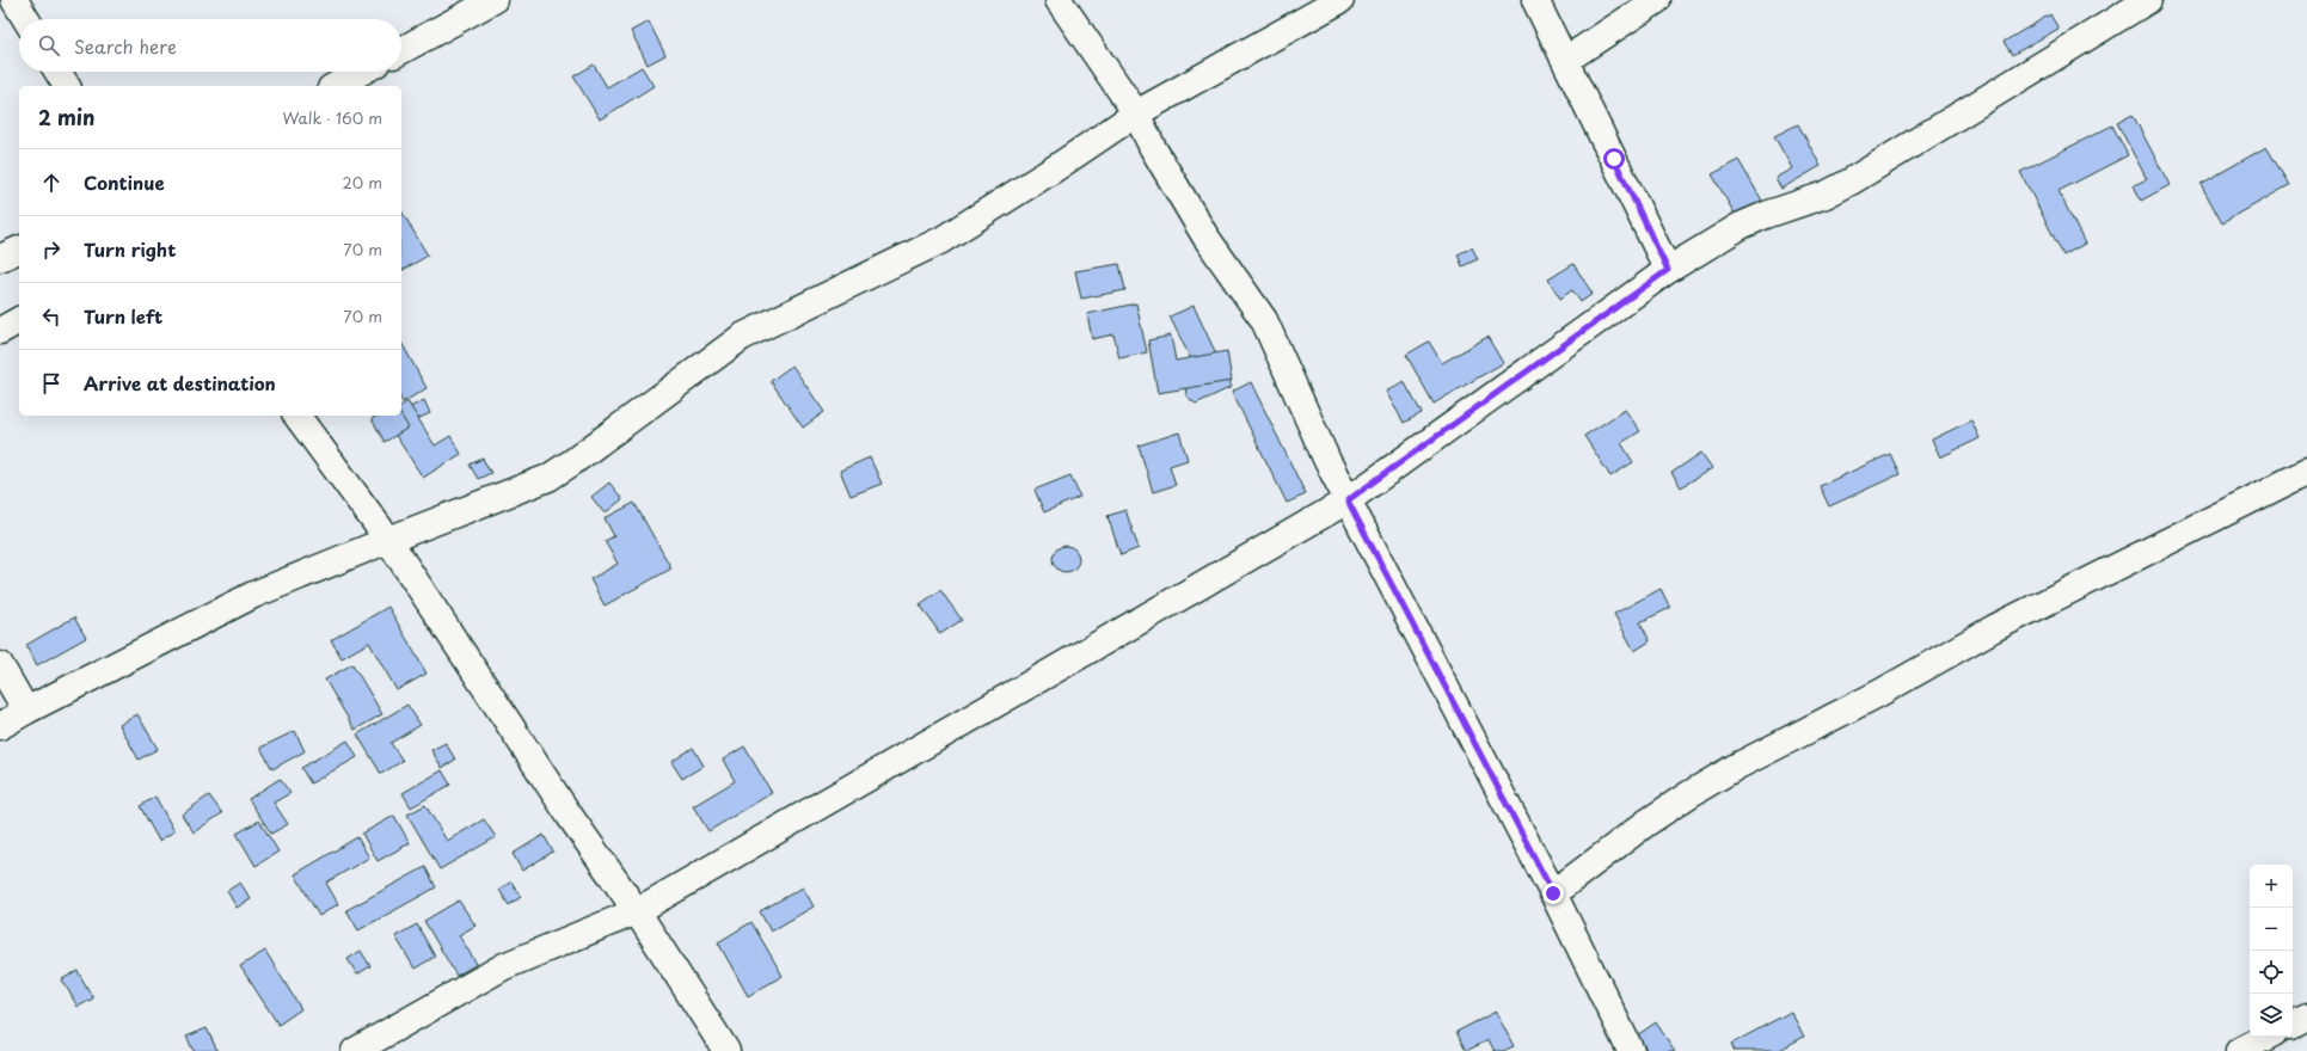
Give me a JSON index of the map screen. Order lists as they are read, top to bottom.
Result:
{
  "page": {
    "search": "Search here",
    "heading": ["2 min", "Walk · 160 m"],
    "list": [
      ["Continue", "20 m"],
      ["Turn right", "70 m"],
      ["Turn left", "70 m"],
      "Arrive at destination"
    ],
    "map_buttons": ["+", "−"]
  }
}
